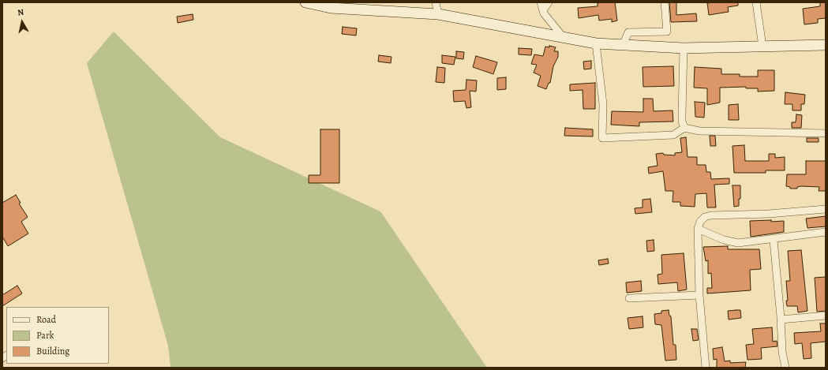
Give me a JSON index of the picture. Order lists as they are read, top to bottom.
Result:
{
  "legend": ["Road", "Park", "Building"],
  "north": "top"
}
